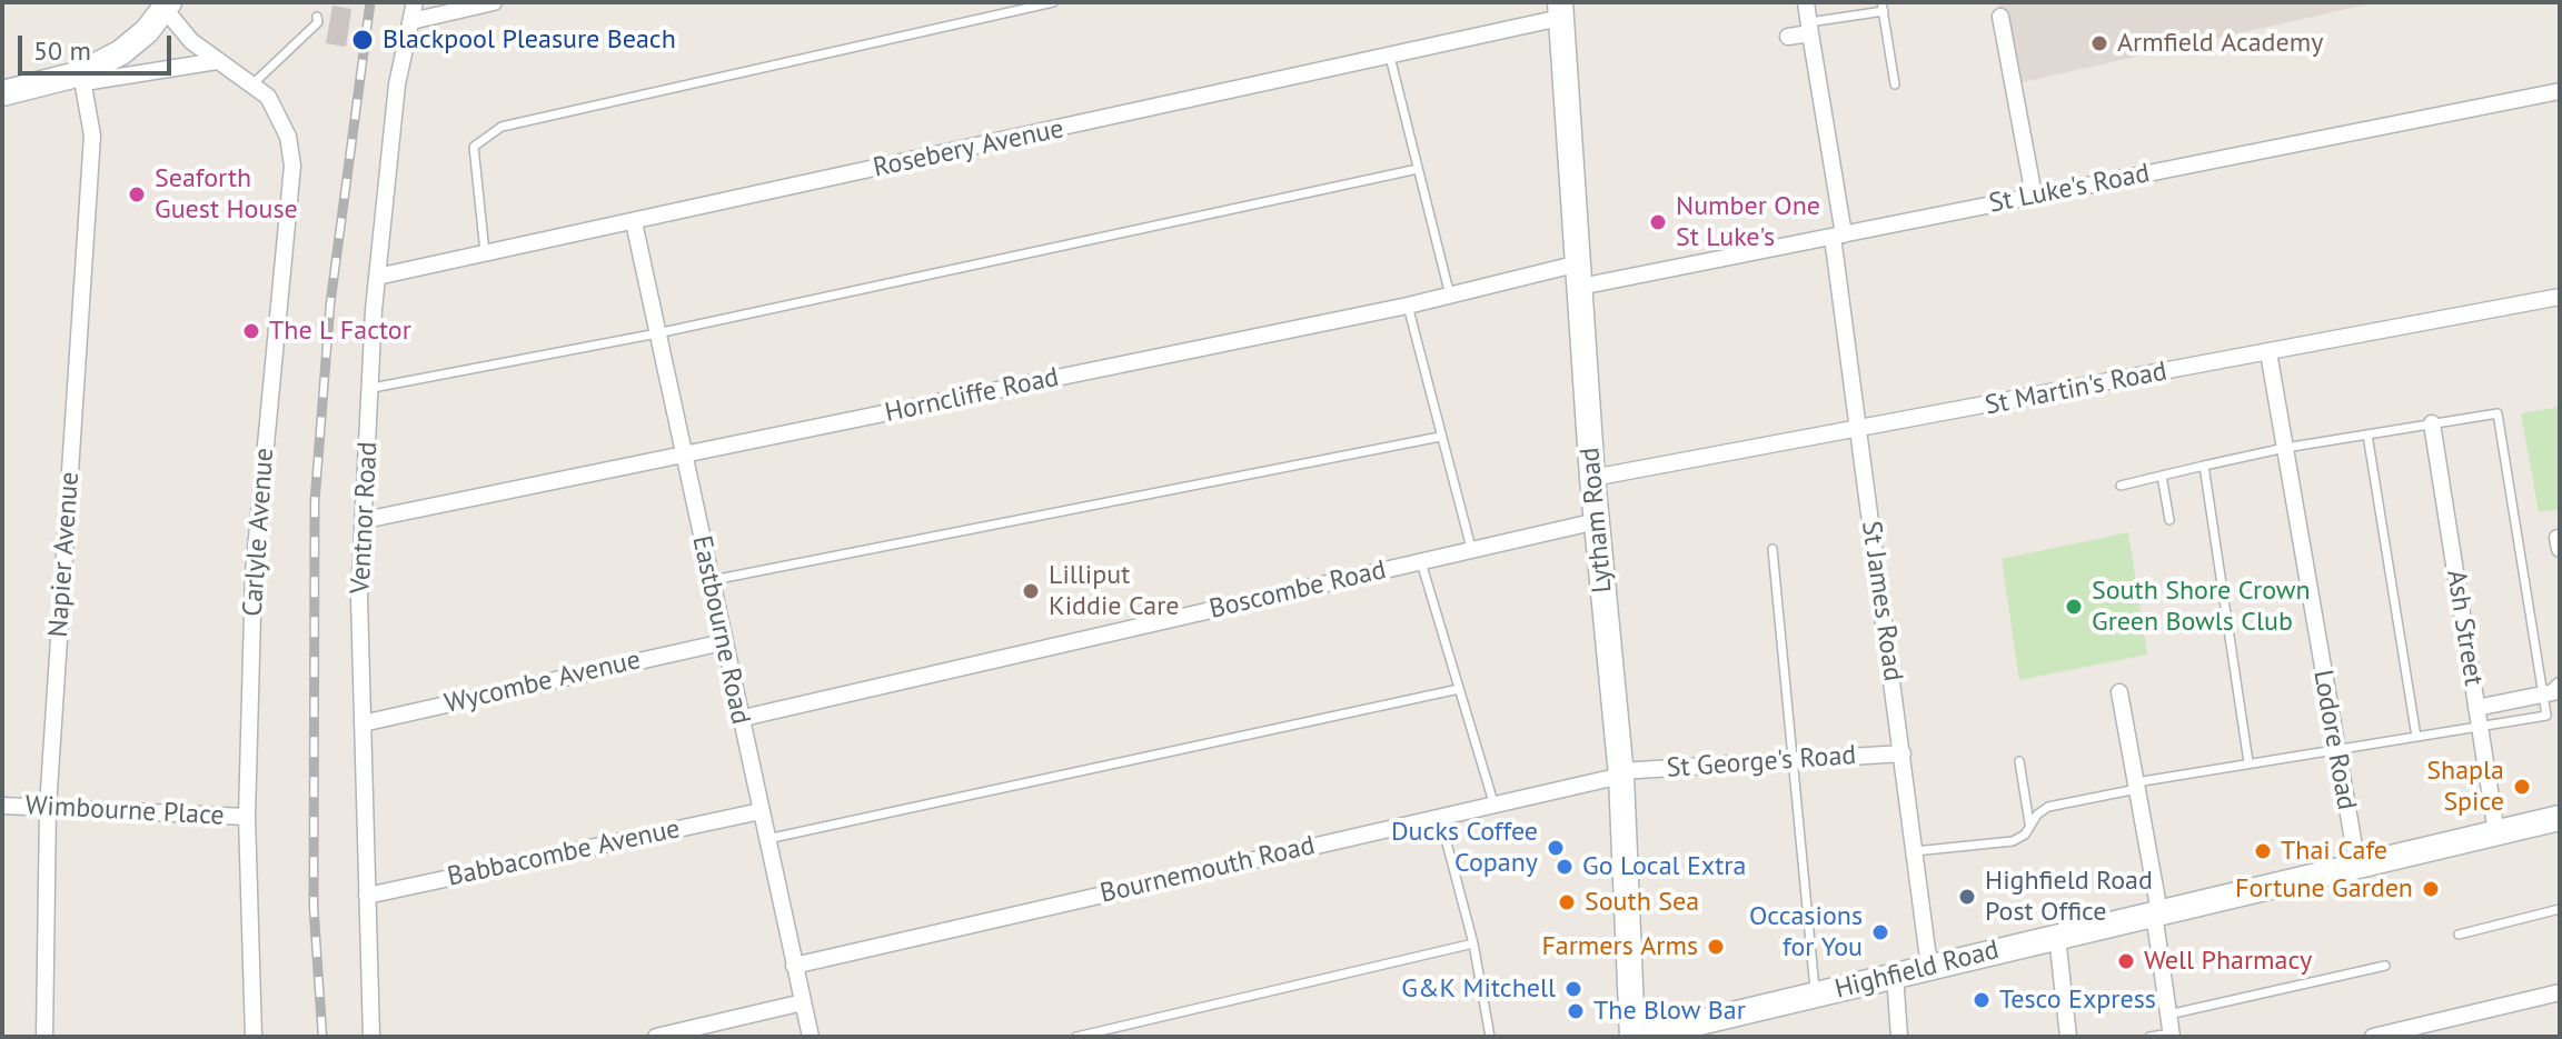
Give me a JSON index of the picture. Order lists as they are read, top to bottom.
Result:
{
  "streets": {
    "street": [
      "Rosebery Avenue",
      "St Luke's Road",
      "St Martin's Road",
      "Horncliffe Road",
      "Ventnor Road",
      "Lytham Road",
      "Carlyle Avenue",
      "Napier Avenue",
      "Boscombe Road",
      "St James Road",
      "Ash Street",
      "Eastbourne Road",
      "Wycombe Avenue",
      "Lodore Road",
      "St George's Road",
      "Wimbourne Place",
      "Babbacombe Avenue",
      "Bournemouth Road",
      "Highfield Road"
    ]
  },
  "crossings": [
    ["Rosebery Avenue", "Ventnor Road"],
    ["Rosebery Avenue", "Lytham Road"],
    ["Rosebery Avenue", "Eastbourne Road"],
    ["St Luke's Road", "Horncliffe Road"],
    ["St Luke's Road", "Lytham Road"],
    ["St Luke's Road", "St James Road"],
    ["St Martin's Road", "Lytham Road"],
    ["St Martin's Road", "St James Road"],
    ["St Martin's Road", "Lodore Road"],
    ["Horncliffe Road", "Ventnor Road"],
    ["Horncliffe Road", "Lytham Road"],
    ["Horncliffe Road", "Eastbourne Road"],
    ["Ventnor Road", "Wycombe Avenue"],
    ["Ventnor Road", "Babbacombe Avenue"],
    ["Lytham Road", "Boscombe Road"],
    ["Lytham Road", "St George's Road"],
    ["Lytham Road", "Bournemouth Road"],
    ["Lytham Road", "Highfield Road"],
    ["Carlyle Avenue", "Wimbourne Place"],
    ["Napier Avenue", "Wimbourne Place"],
    ["Boscombe Road", "Eastbourne Road"],
    ["St James Road", "St George's Road"],
    ["St James Road", "Highfield Road"],
    ["Ash Street", "Highfield Road"],
    ["Eastbourne Road", "Wycombe Avenue"],
    ["Eastbourne Road", "Babbacombe Avenue"],
    ["Eastbourne Road", "Bournemouth Road"],
    ["Lodore Road", "Highfield Road"],
    ["St George's Road", "Bournemouth Road"]
  ],
  "places": [
    "Blackpool Pleasure Beach",
    "Armfield Academy",
    "Seaforth Guest House",
    "Number One St Luke's",
    "The L Factor",
    "Lilliput Kiddie Care",
    "South Shore Crown Green Bowls Club",
    "Shapla Spice",
    "Ducks Coffee Copany",
    "Thai Cafe",
    "Go Local Extra",
    "Fortune Garden",
    "Highfield Road Post Office",
    "South Sea",
    "Occasions for You",
    "Farmers Arms",
    "Well Pharmacy",
    "G&K Mitchell",
    "Tesco Express",
    "The Blow Bar"
  ],
  "scale_bar": "50 m"
}
